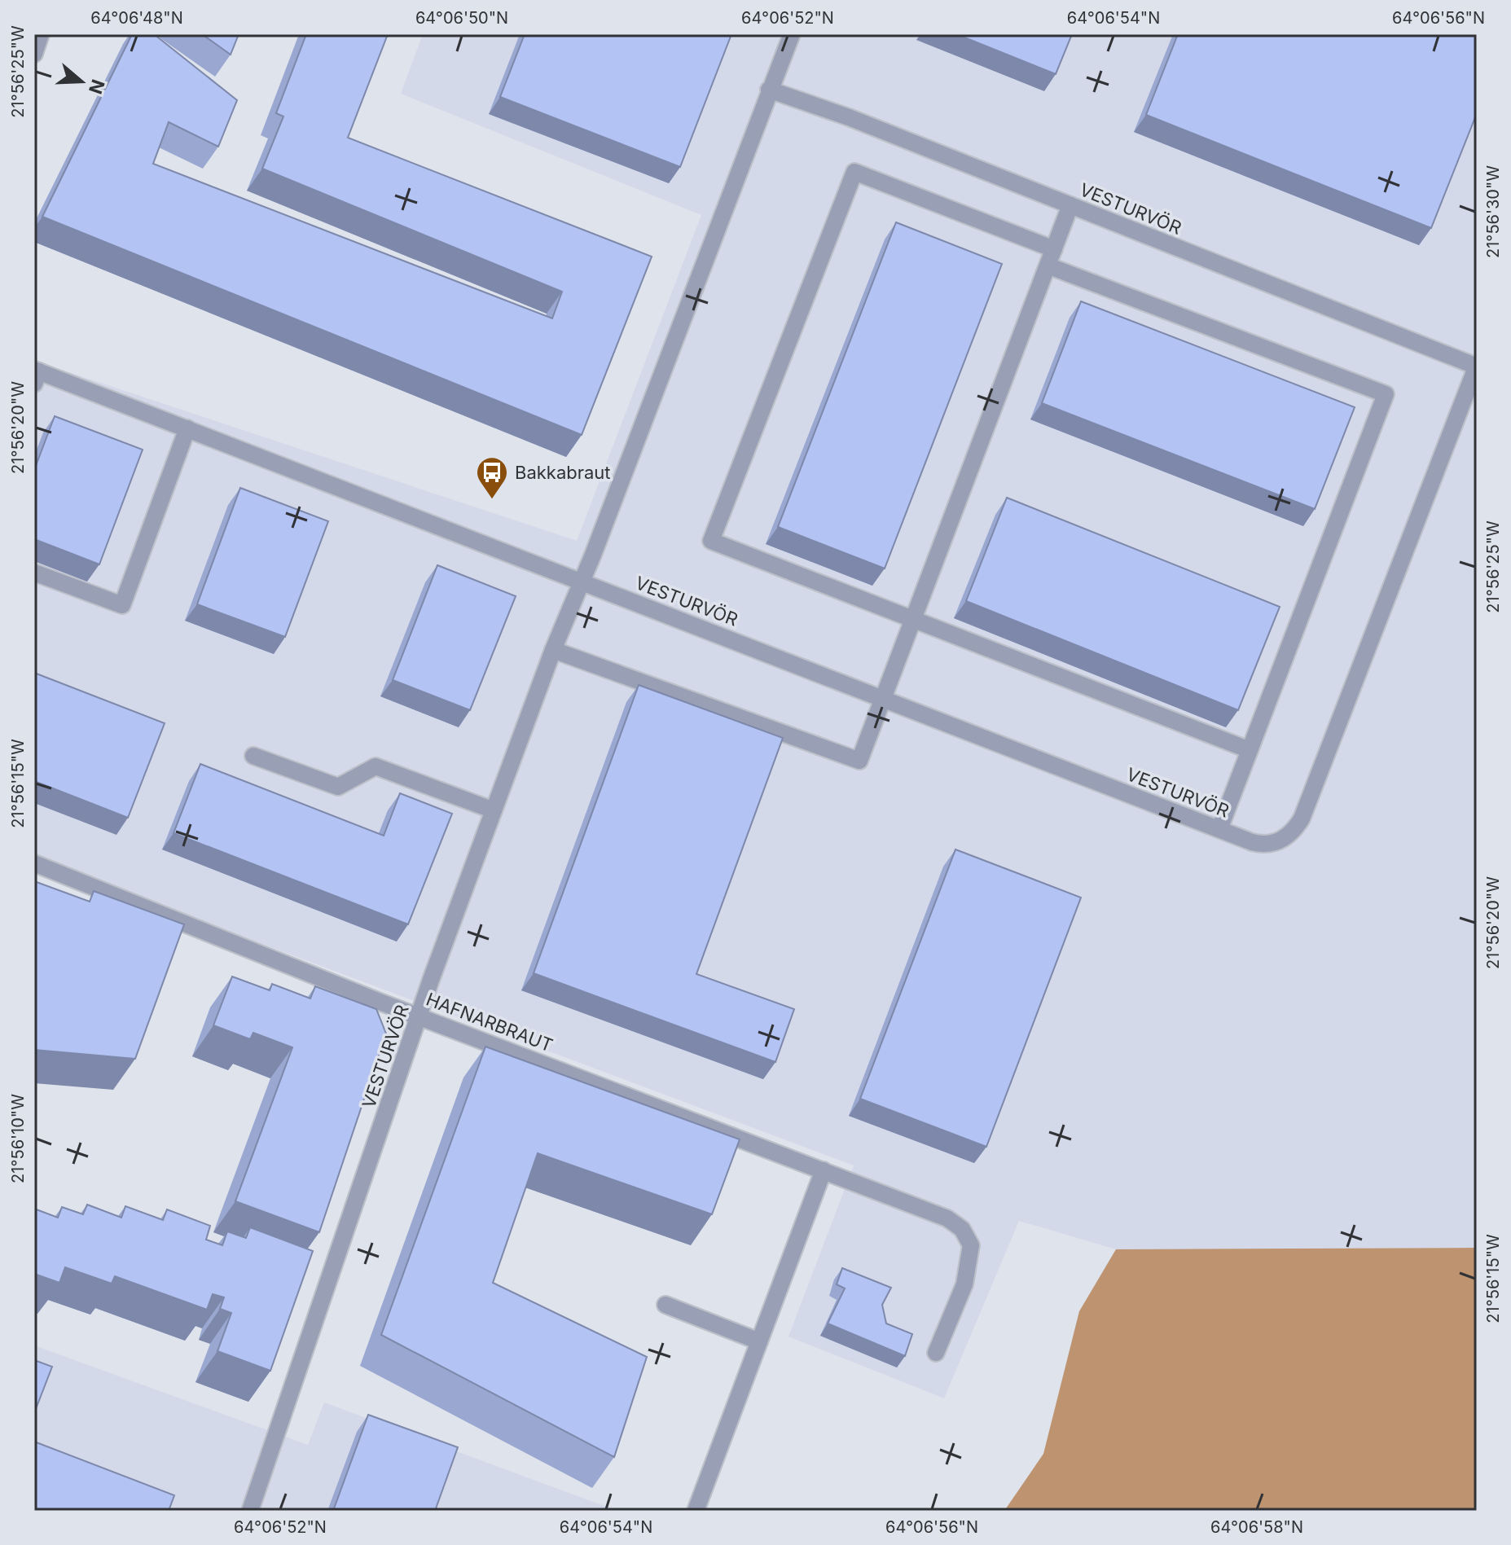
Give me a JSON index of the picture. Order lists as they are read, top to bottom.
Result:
{
  "streets": {
    "street": ["VESTURVÖR", "HAFNARBRAUT"]
  },
  "crossings": [
    ["VESTURVÖR", "HAFNARBRAUT"]
  ],
  "places": {
    "bus stop": ["Bakkabraut"]
  },
  "north": "right",
  "coordinates": [
    "64°06'48\"N",
    "64°06'50\"N",
    "64°06'52\"N",
    "64°06'54\"N",
    "64°06'56\"N",
    "21°56'25\"W",
    "21°56'30\"W",
    "21°56'20\"W",
    "21°56'15\"W",
    "21°56'10\"W",
    "64°06'58\"N"
  ]
}
